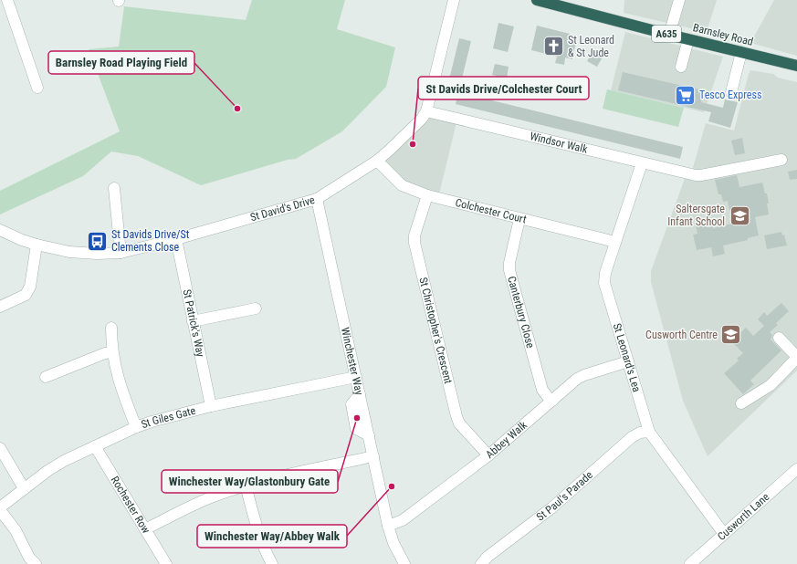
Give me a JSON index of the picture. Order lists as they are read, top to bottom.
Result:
{
  "streets": {
    "highway": ["A635", "Barnsley Road"],
    "street": [
      "Windsor Walk",
      "St David's Drive",
      "Colchester Court",
      "Canterbury Close",
      "St Patrick's Way",
      "St Christopher's Crescent",
      "St Leonard's Lea",
      "Winchester Way",
      "St Giles Gate",
      "Abbey Walk",
      "St Paul's Parade",
      "Rochester Row",
      "Cusworth Lane"
    ]
  },
  "crossings": [
    ["Windsor Walk", "St David's Drive"],
    ["Windsor Walk", "St Leonard's Lea"],
    ["St David's Drive", "Colchester Court"],
    ["St David's Drive", "St Patrick's Way"],
    ["St David's Drive", "Winchester Way"],
    ["Colchester Court", "Canterbury Close"],
    ["Colchester Court", "St Christopher's Crescent"],
    ["Colchester Court", "St Leonard's Lea"],
    ["Canterbury Close", "Abbey Walk"],
    ["St Patrick's Way", "St Giles Gate"],
    ["St Christopher's Crescent", "Abbey Walk"],
    ["St Leonard's Lea", "Abbey Walk"],
    ["St Leonard's Lea", "St Paul's Parade"],
    ["St Leonard's Lea", "Cusworth Lane"],
    ["Winchester Way", "St Giles Gate"],
    ["Winchester Way", "Abbey Walk"],
    ["St Giles Gate", "Rochester Row"]
  ],
  "places": {
    "church": ["St Leonard & St Jude"],
    "supermarket": ["Tesco Express"],
    "other": [
      "Barnsley Road Playing Field",
      "St Davids Drive/Colchester Court",
      "Winchester Way/Glastonbury Gate",
      "Winchester Way/Abbey Walk"
    ],
    "school or university": ["Saltersgate Infant School", "Cusworth Centre"],
    "bus stop": ["St Davids Drive/St Clements Close"]
  }
}
